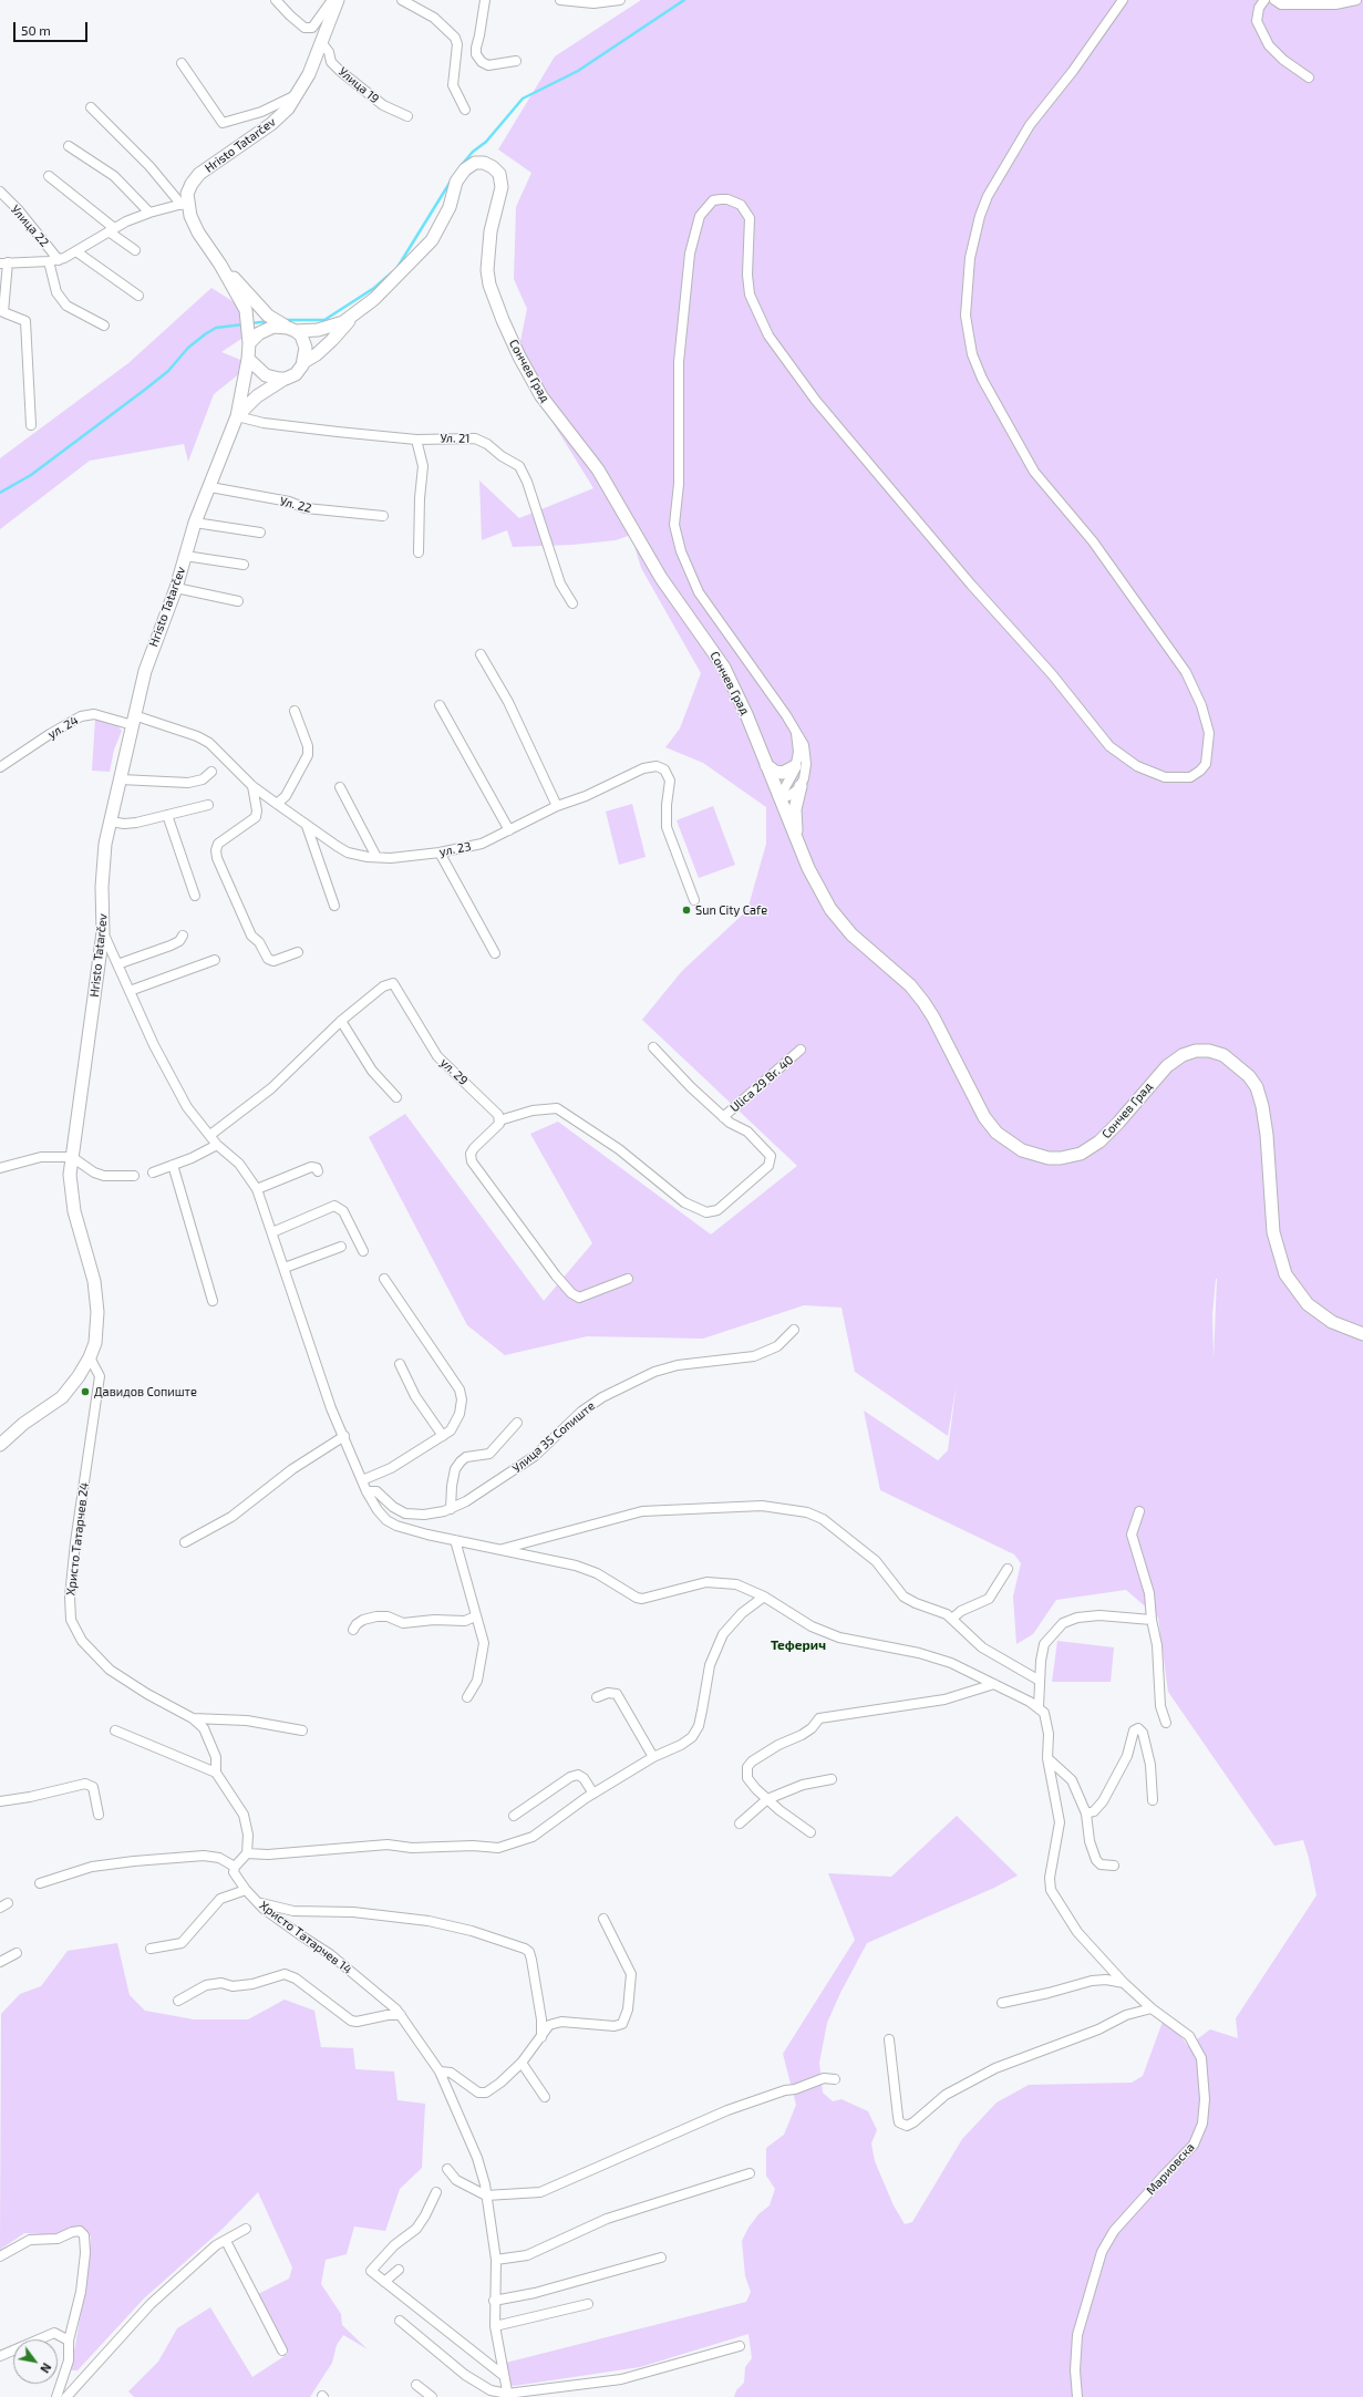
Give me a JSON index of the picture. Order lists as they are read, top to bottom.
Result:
{
  "streets": {
    "main road": ["Hristo Tatarčev", "Сончев Град"],
    "street": [
      "Улица 19",
      "Улица 22",
      "Ул. 21",
      "Ул. 22",
      "ул. 24",
      "ул. 23",
      "ул. 29",
      "Ulica 29 Br. 40",
      "Улица 35 Сопиште",
      "Христо Татарчев 24",
      "Христо Татарчев 14",
      "Мариовска"
    ]
  },
  "crossings": [
    ["Улица 19", "Hristo Tatarčev"],
    ["Hristo Tatarčev", "Ул. 21"],
    ["Hristo Tatarčev", "Ул. 22"],
    ["Hristo Tatarčev", "ул. 24"],
    ["Hristo Tatarčev", "ул. 23"],
    ["Hristo Tatarčev", "Христо Татарчев 24"],
    ["ул. 24", "ул. 23"]
  ],
  "districts": ["Теферич"],
  "places": ["Sun City Cafe", "Давидов Сопиште"],
  "scale_bar": "50 m",
  "north": "bottom right"
}
